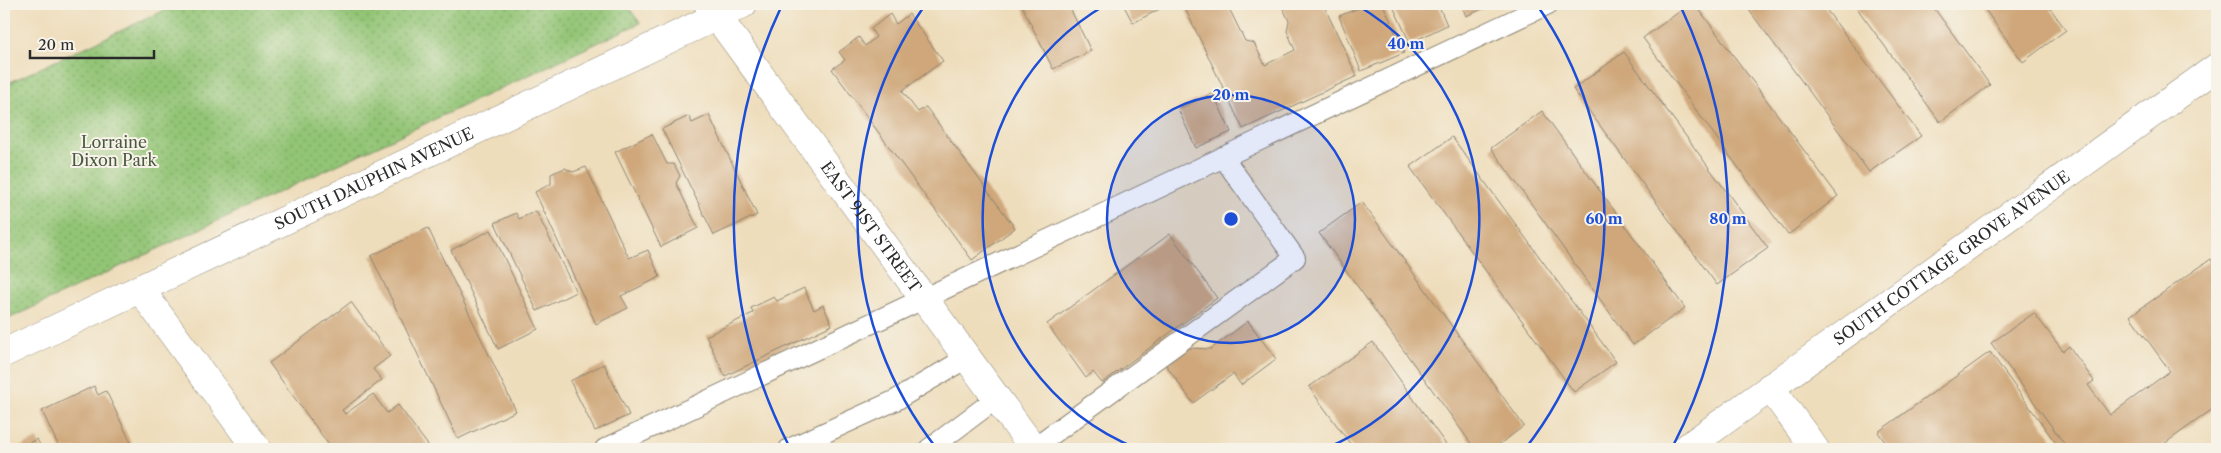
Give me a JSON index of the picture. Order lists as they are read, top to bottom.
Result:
{
  "streets": {
    "street": ["SOUTH DAUPHIN AVENUE", "EAST 91ST STREET", "SOUTH COTTAGE GROVE AVENUE"]
  },
  "crossings": [
    ["SOUTH DAUPHIN AVENUE", "EAST 91ST STREET"]
  ],
  "parks": ["Lorraine Dixon Park"],
  "scale_bar": "20 m",
  "rings": [
    "40 m",
    "20 m",
    "60 m",
    "80 m"
  ]
}
